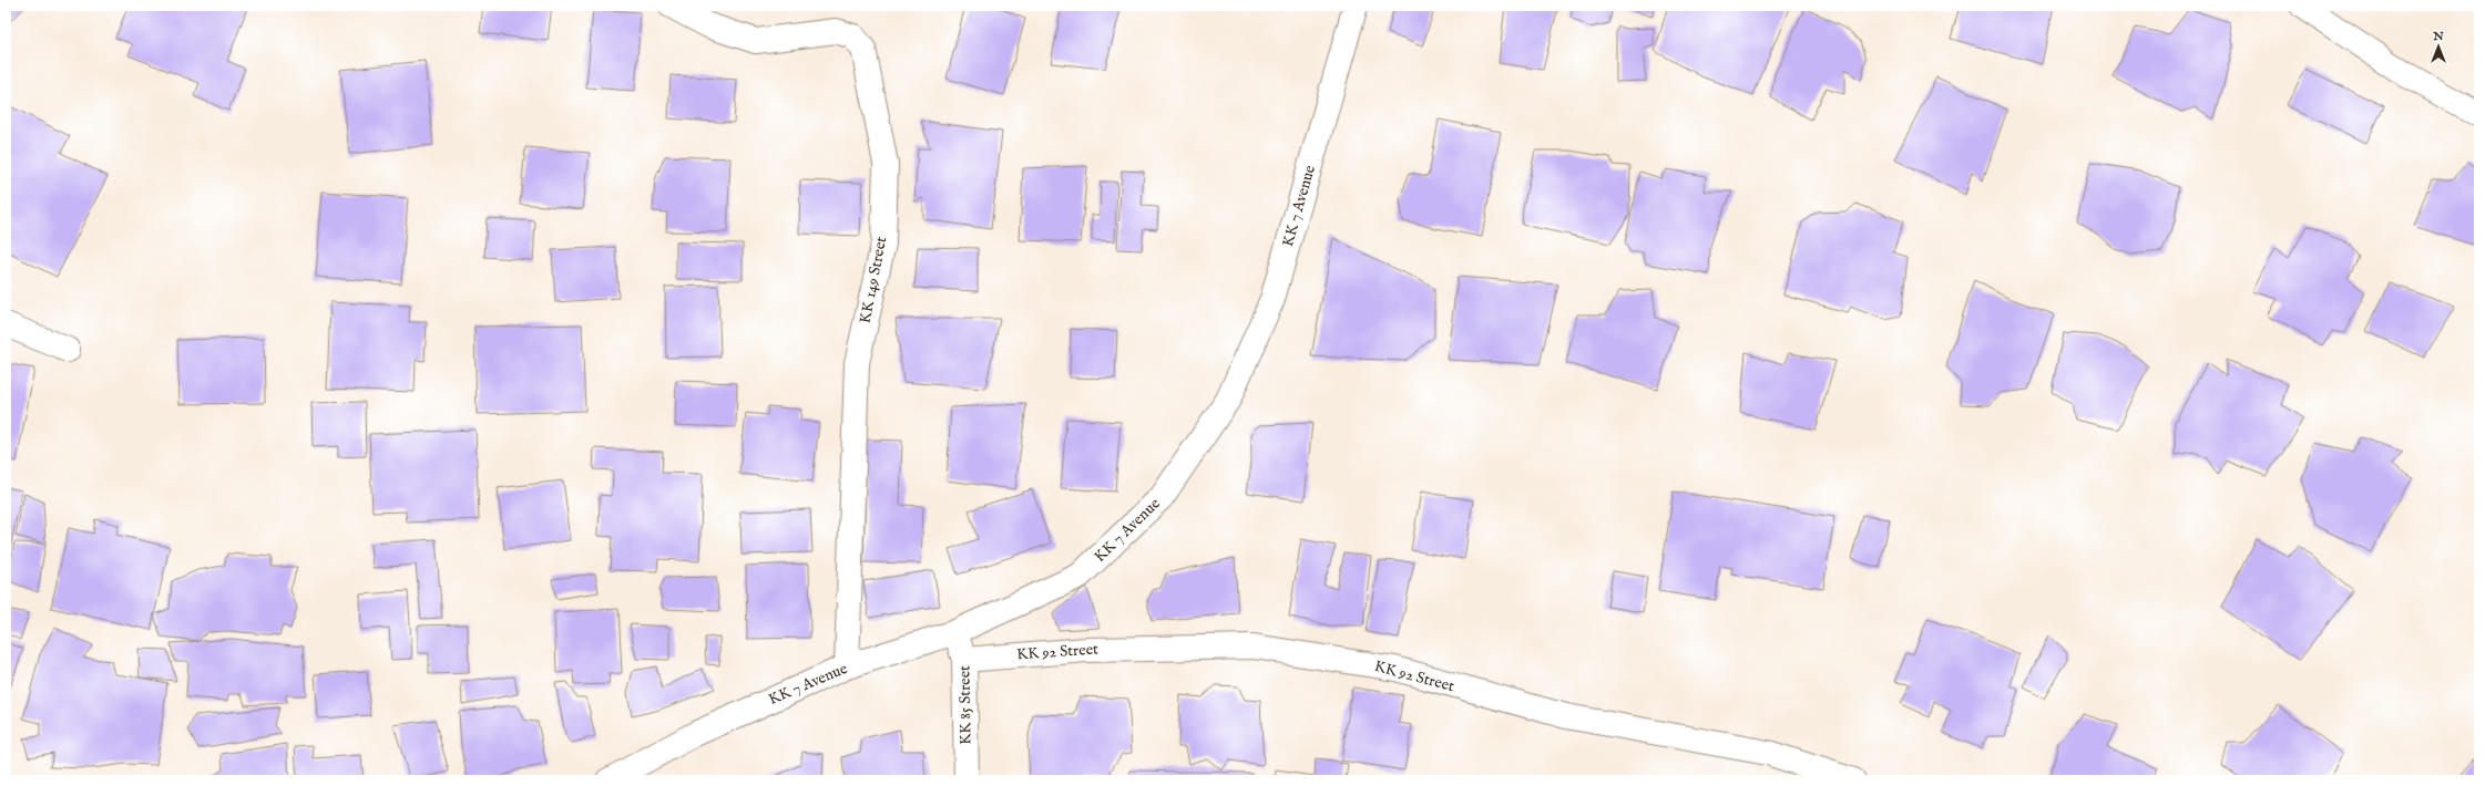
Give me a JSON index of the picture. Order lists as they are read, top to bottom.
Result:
{
  "streets": {
    "street": [
      "KK 7 Avenue",
      "KK 149 Street",
      "KK 92 Street",
      "KK 85 Street"
    ]
  },
  "crossings": [
    ["KK 7 Avenue", "KK 149 Street"],
    ["KK 7 Avenue", "KK 85 Street"],
    ["KK 92 Street", "KK 85 Street"]
  ],
  "north": "top"
}
